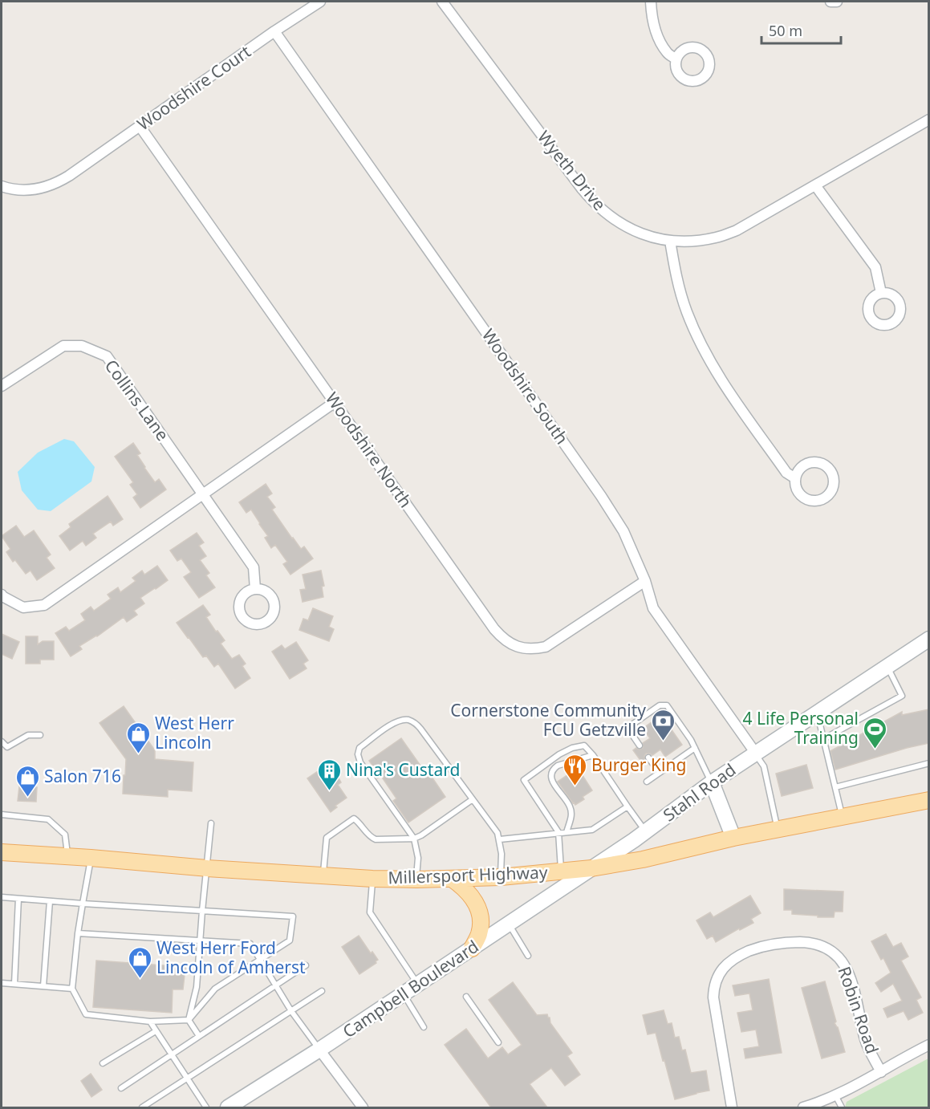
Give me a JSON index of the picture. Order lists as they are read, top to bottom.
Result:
{
  "streets": {
    "main road": ["Millersport Highway"],
    "street": [
      "Woodshire Court",
      "Wyeth Drive",
      "Woodshire South",
      "Collins Lane",
      "Woodshire North",
      "Stahl Road",
      "Campbell Boulevard",
      "Robin Road"
    ]
  },
  "crossings": [
    ["Woodshire Court", "Woodshire South"],
    ["Woodshire Court", "Woodshire North"],
    ["Woodshire South", "Woodshire North"],
    ["Woodshire South", "Stahl Road"],
    ["Stahl Road", "Millersport Highway"],
    ["Stahl Road", "Campbell Boulevard"],
    ["Millersport Highway", "Campbell Boulevard"]
  ],
  "places": {
    "bank": ["Cornerstone Community FCU Getzville"],
    "sports": ["4 Life Personal Training"],
    "shop": ["West Herr Lincoln", "Salon 716", "West Herr Ford Lincoln of Amherst"],
    "restaurant": ["Burger King"],
    "building": ["Nina's Custard"]
  },
  "scale_bar": "50 m"
}
